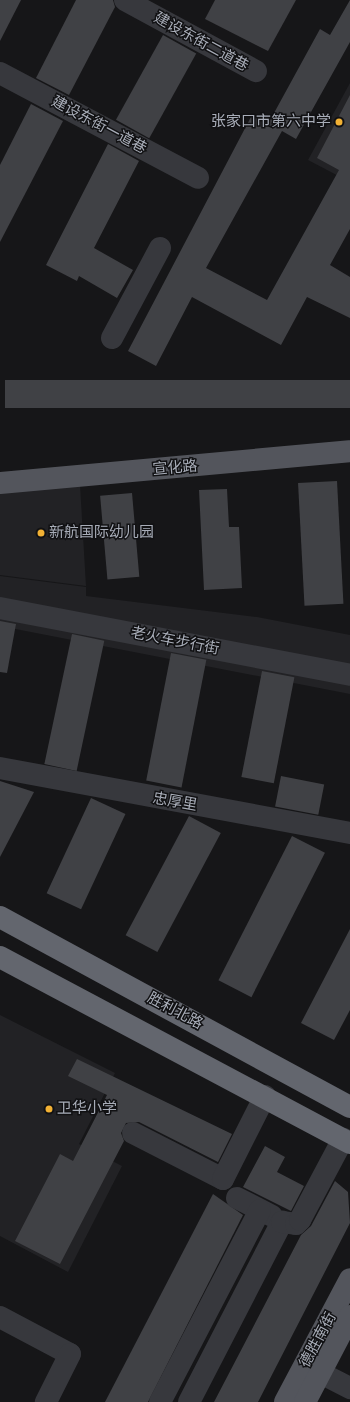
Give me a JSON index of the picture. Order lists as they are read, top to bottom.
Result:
{
  "streets": {
    "highway": ["胜利北路"],
    "main road": ["宣化路", "德胜南街"],
    "street": [
      "建设东街二道巷",
      "建设东街一道巷",
      "老火车步行街",
      "忠厚里"
    ]
  },
  "places": ["张家口市第六中学", "新航国际幼儿园", "卫华小学"]
}
